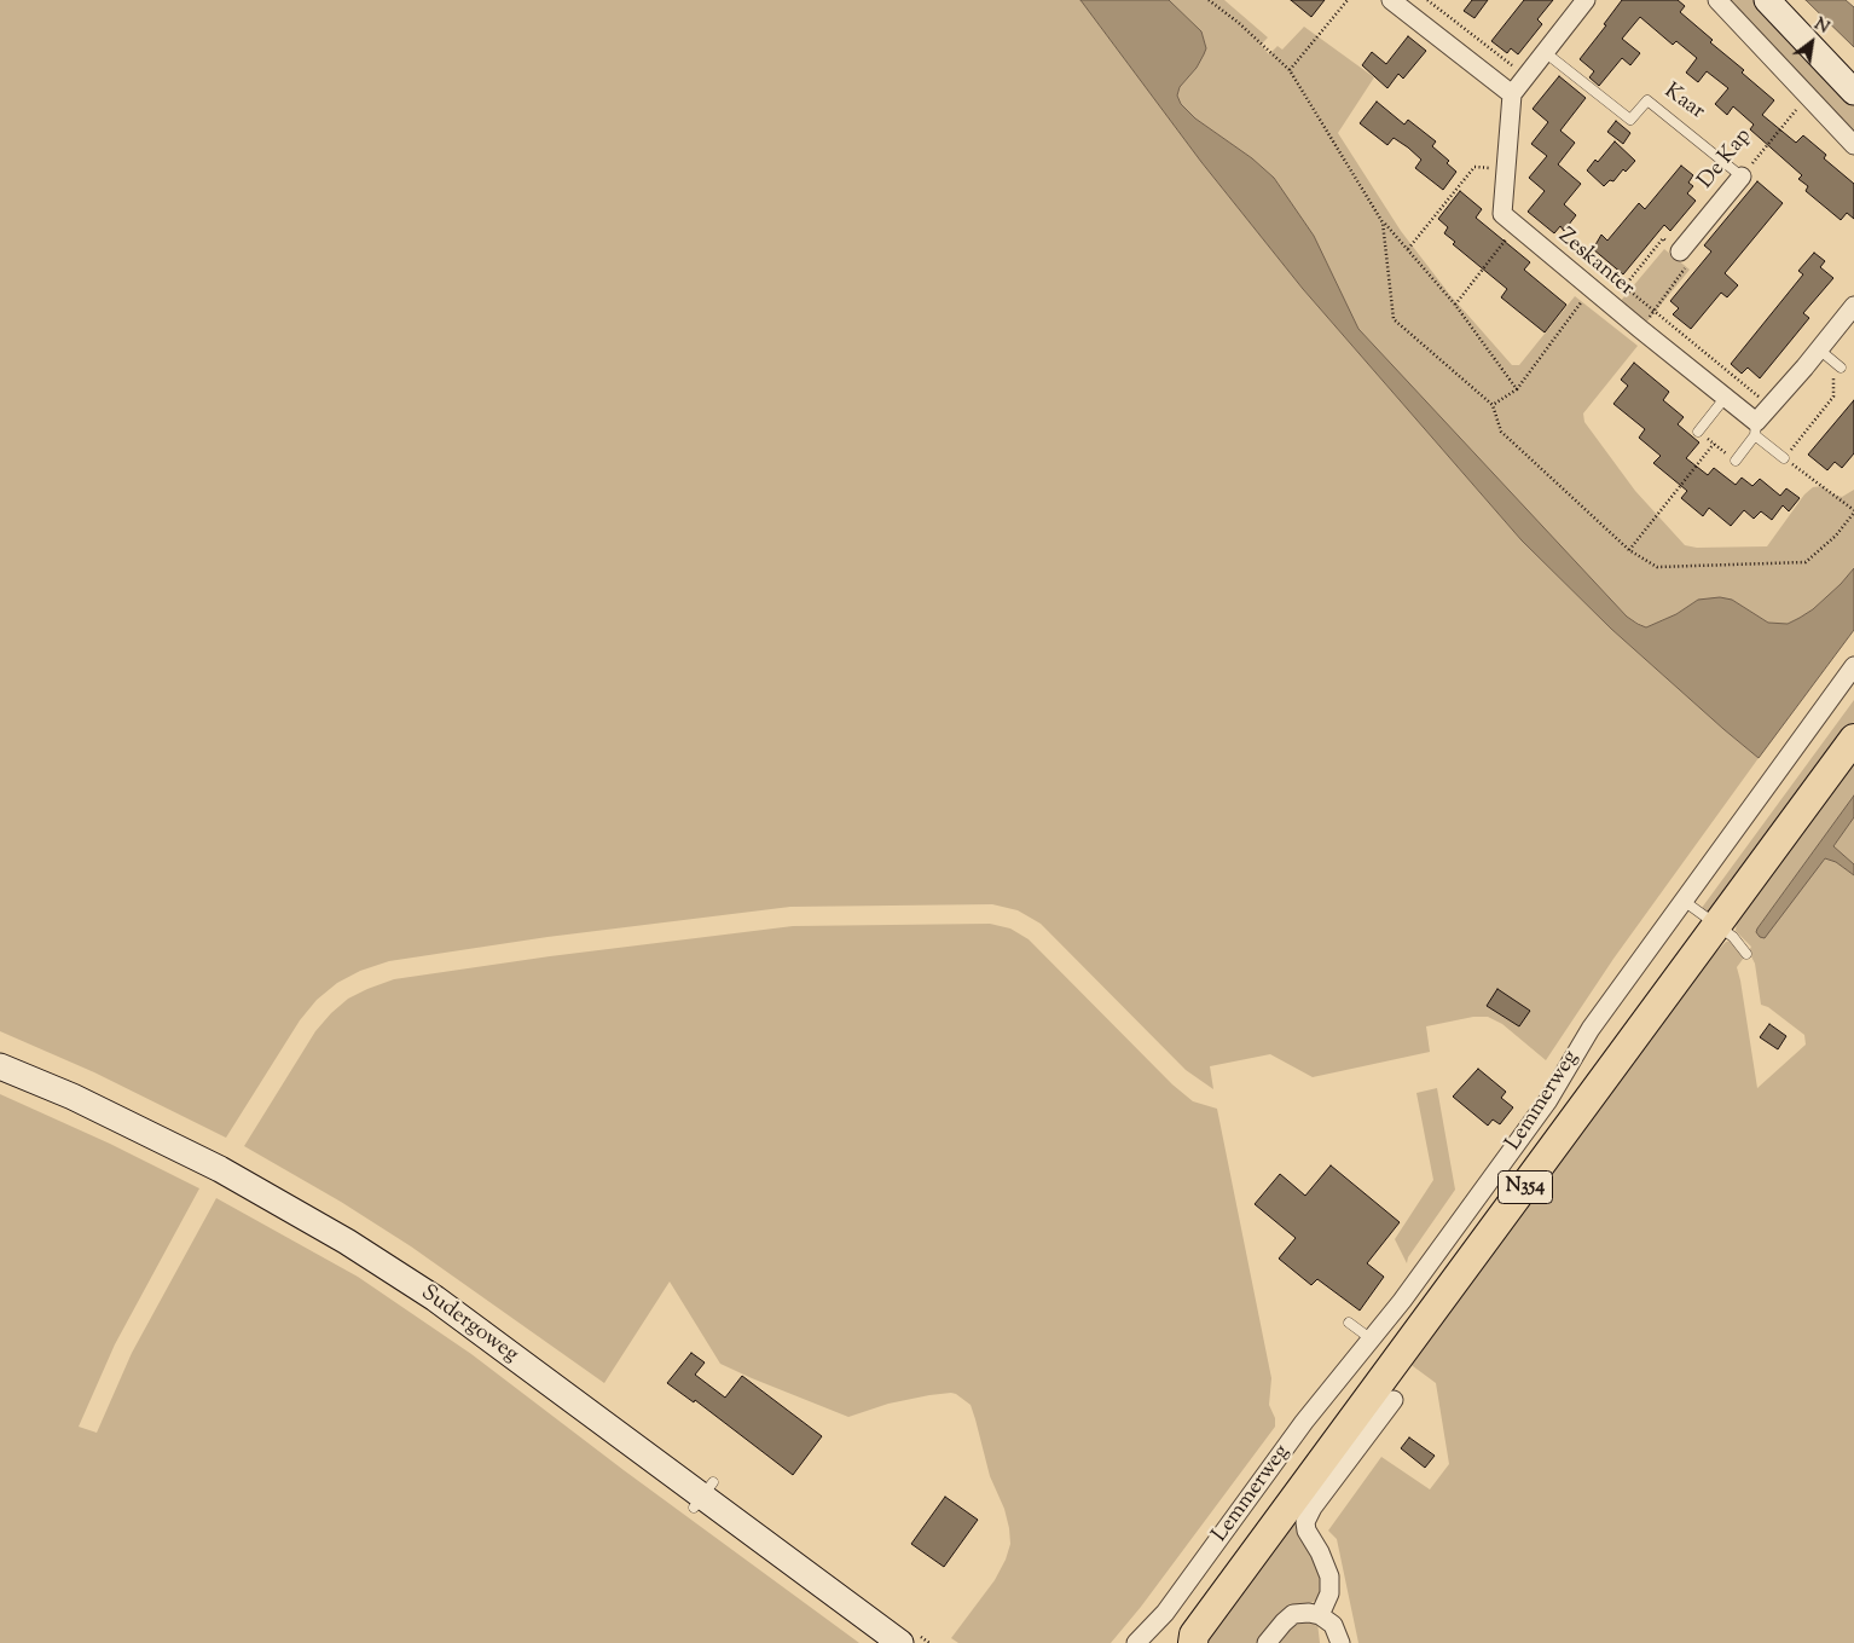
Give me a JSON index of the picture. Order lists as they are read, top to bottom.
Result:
{
  "streets": {
    "main road": ["Lemmerweg", "N354"],
    "street": ["De Kap", "Zeskanter", "Sudergoweg"],
    "lane": ["Kaar"]
  },
  "crossings": [
    ["Kaar", "De Kap"]
  ],
  "north": "top right"
}
